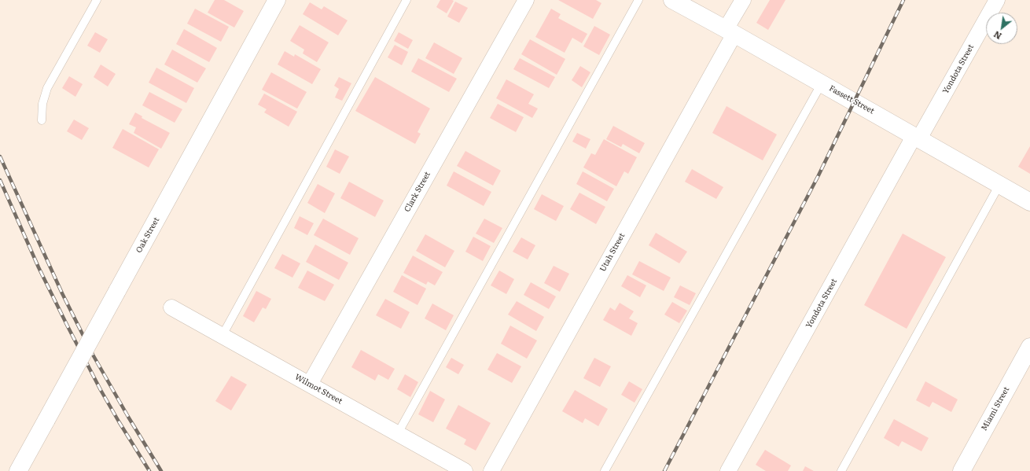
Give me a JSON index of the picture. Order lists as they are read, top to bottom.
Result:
{
  "streets": {
    "main road": ["Fassett Street", "Oak Street", "Miami Street"],
    "street": [
      "Yondota Street",
      "Clark Street",
      "Utah Street",
      "Wilmot Street"
    ]
  },
  "crossings": [
    ["Yondota Street", "Fassett Street"],
    ["Fassett Street", "Utah Street"],
    ["Clark Street", "Wilmot Street"]
  ],
  "north": "bottom left"
}
